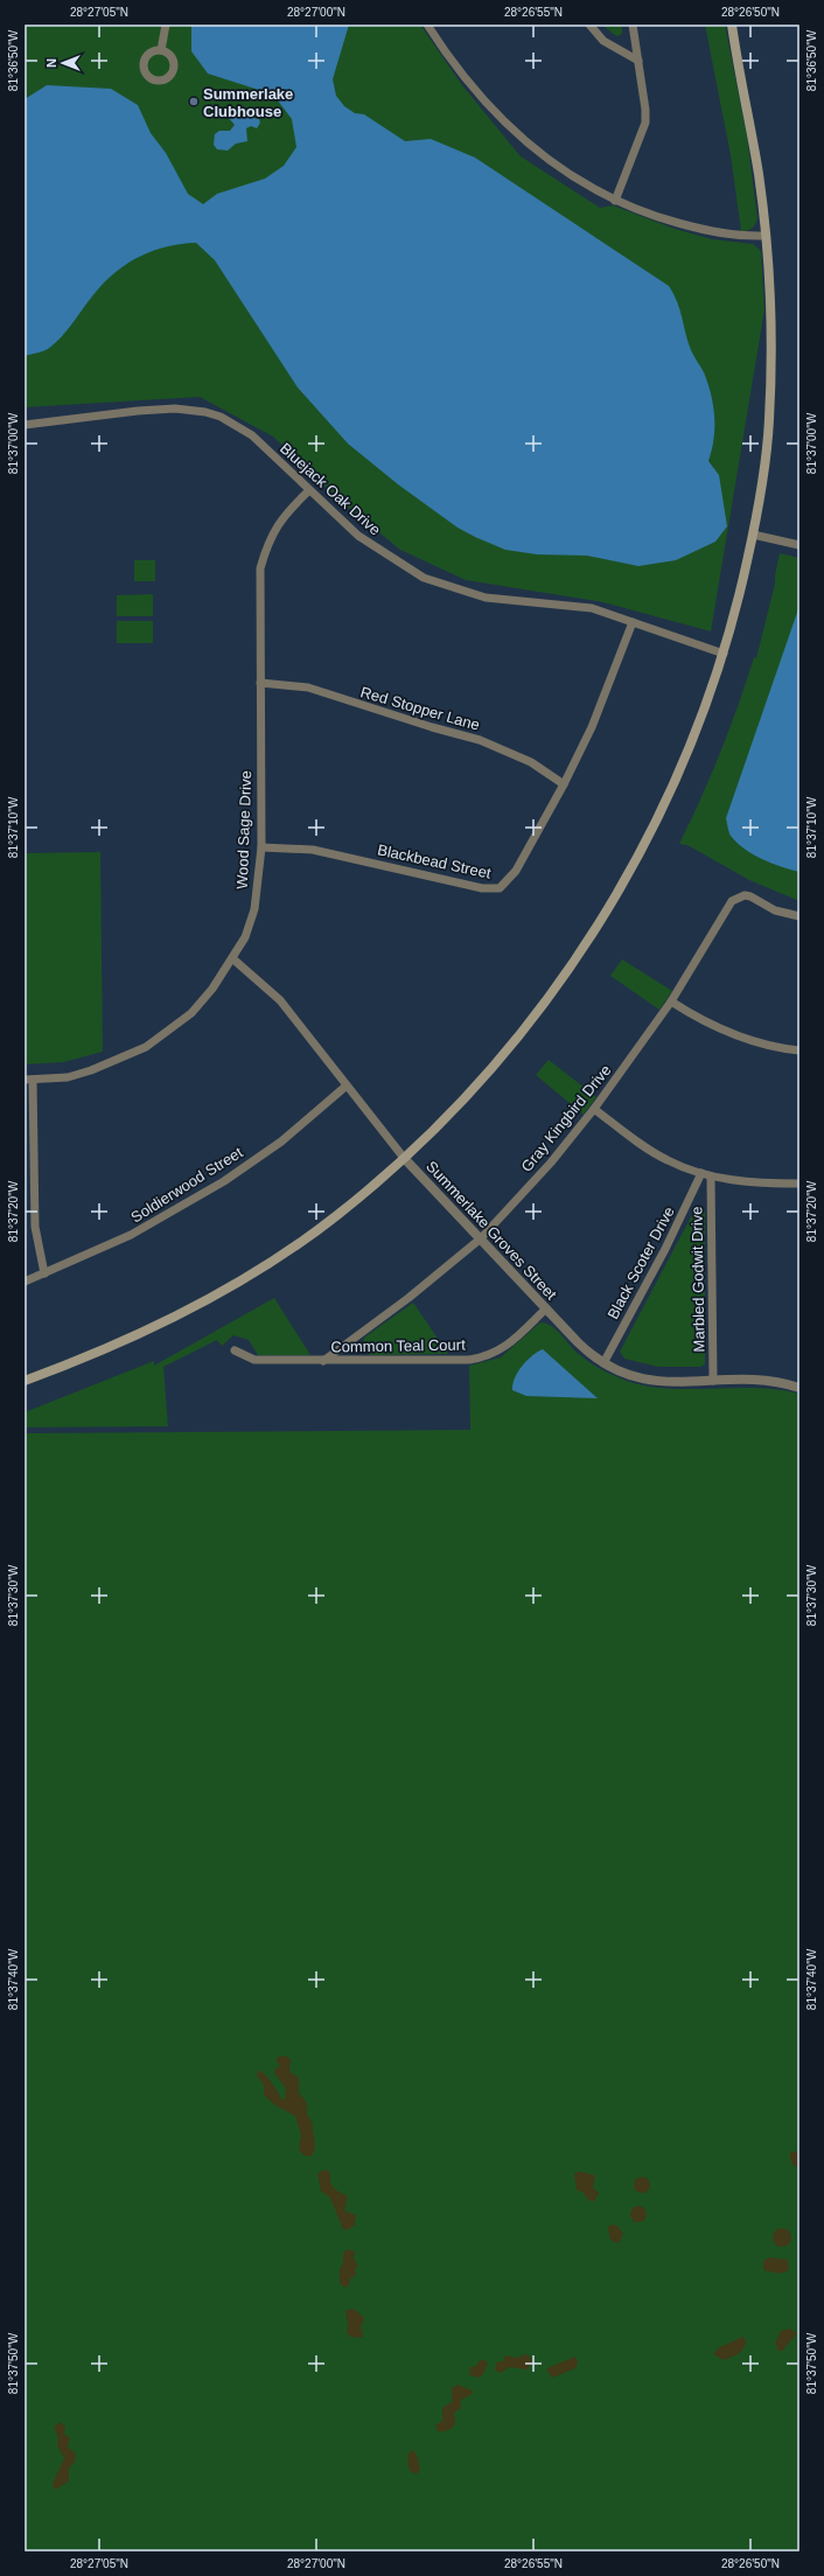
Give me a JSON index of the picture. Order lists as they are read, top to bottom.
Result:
{
  "streets": {
    "street": [
      "Bluejack Oak Drive",
      "Red Stopper Lane",
      "Wood Sage Drive",
      "Blackbead Street",
      "Gray Kingbird Drive",
      "Soldierwood Street",
      "Summerlake Groves Street",
      "Black Scoter Drive",
      "Marbled Godwit Drive",
      "Common Teal Court"
    ]
  },
  "crossings": [
    ["Bluejack Oak Drive", "Wood Sage Drive"],
    ["Bluejack Oak Drive", "Blackbead Street"],
    ["Red Stopper Lane", "Wood Sage Drive"],
    ["Red Stopper Lane", "Blackbead Street"],
    ["Wood Sage Drive", "Blackbead Street"],
    ["Wood Sage Drive", "Summerlake Groves Street"],
    ["Gray Kingbird Drive", "Summerlake Groves Street"],
    ["Gray Kingbird Drive", "Common Teal Court"],
    ["Soldierwood Street", "Summerlake Groves Street"],
    ["Summerlake Groves Street", "Black Scoter Drive"],
    ["Summerlake Groves Street", "Marbled Godwit Drive"],
    ["Summerlake Groves Street", "Common Teal Court"]
  ],
  "places": ["Summerlake Clubhouse"],
  "north": "left",
  "coordinates": [
    "28°27'05\"N",
    "28°27'00\"N",
    "28°26'55\"N",
    "28°26'50\"N",
    "81°36'50\"W",
    "81°37'00\"W",
    "81°37'10\"W",
    "81°37'20\"W",
    "81°37'30\"W",
    "81°37'40\"W",
    "81°37'50\"W"
  ]
}
